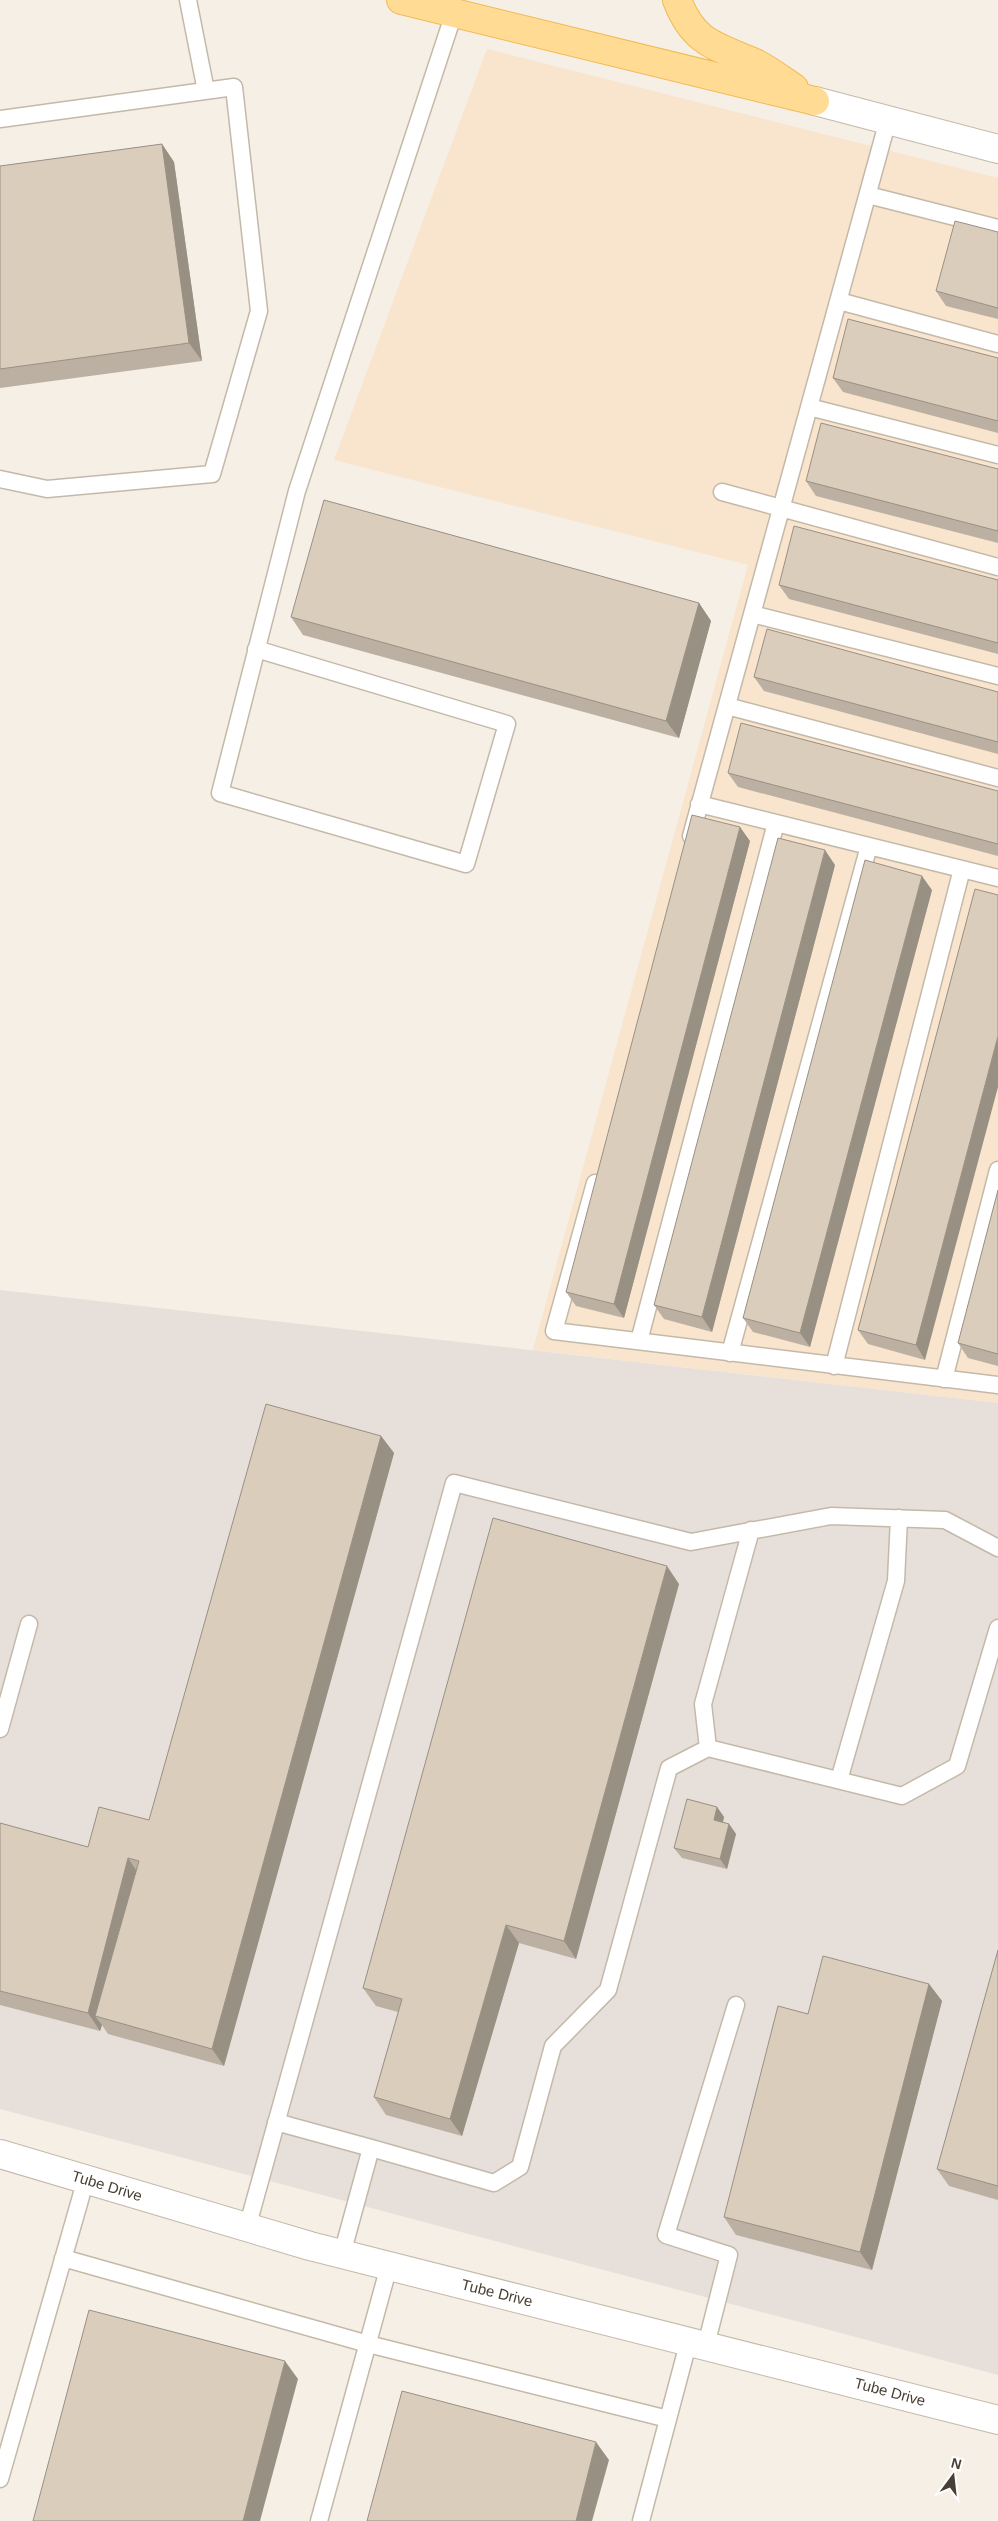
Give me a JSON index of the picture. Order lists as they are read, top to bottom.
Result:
{
  "streets": {
    "street": ["Tube Drive"]
  },
  "north": "top"
}
